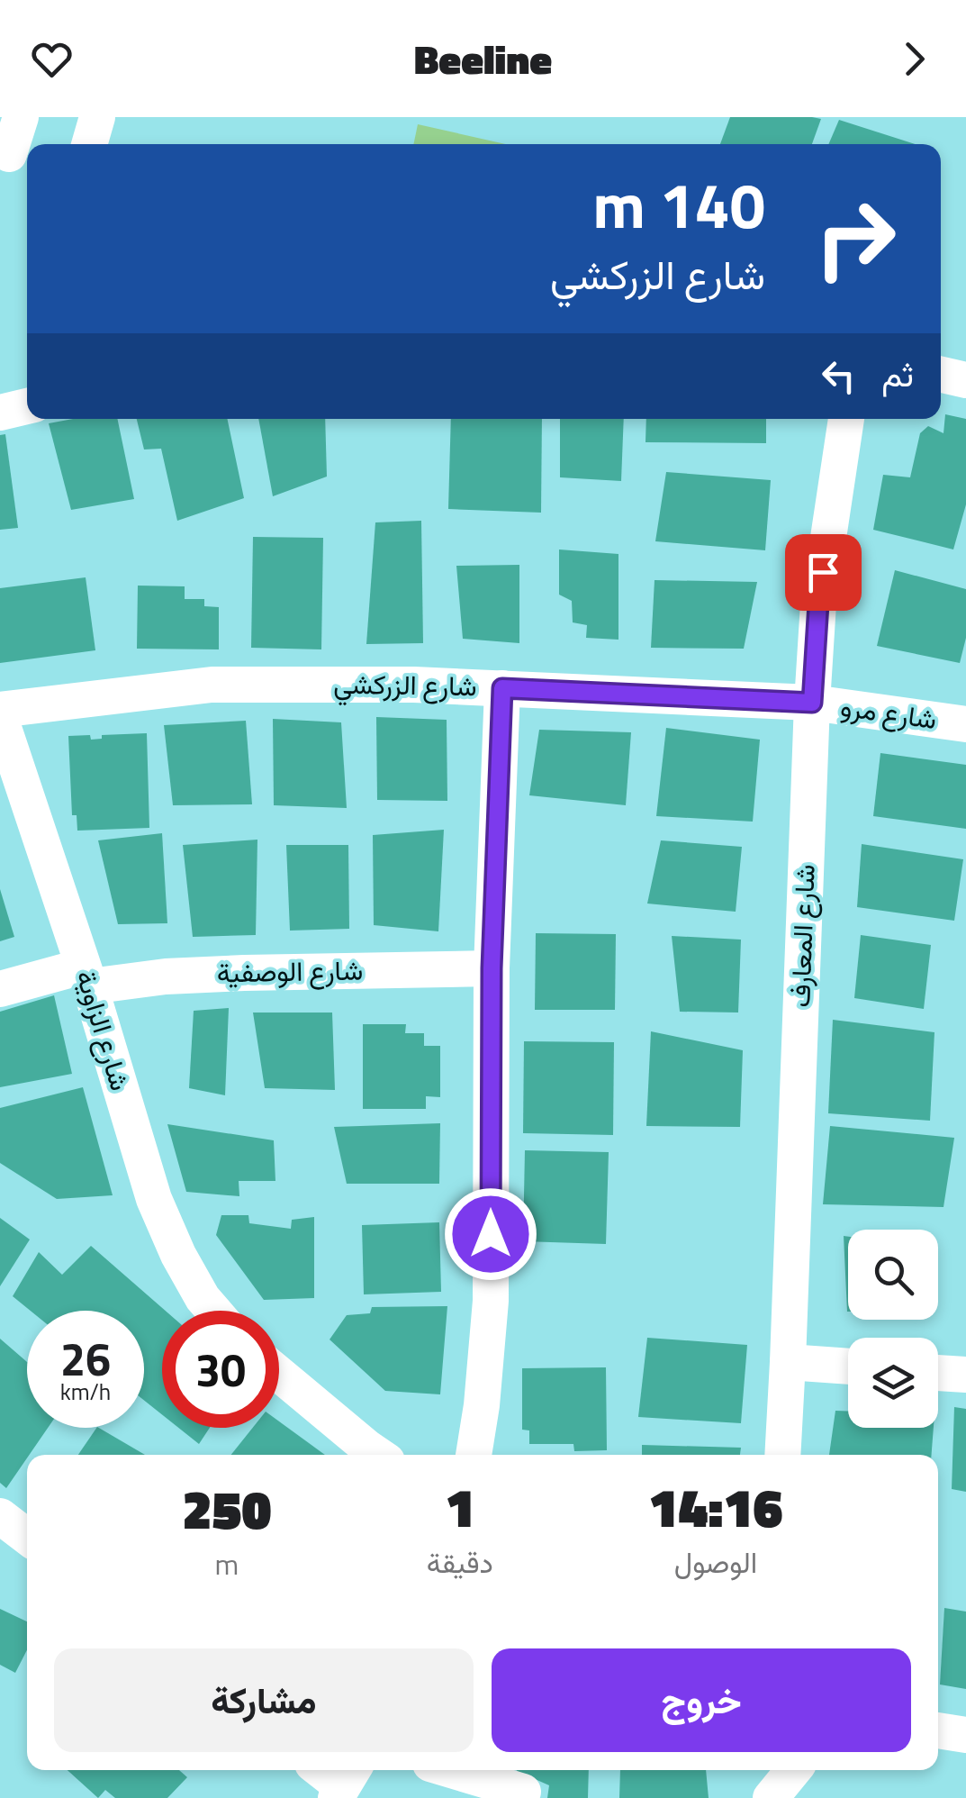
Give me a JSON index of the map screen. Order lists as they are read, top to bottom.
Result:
{
  "streets": {
    "street": [
      "شارع الزركشي",
      "شارع مرو",
      "شارع المعارف",
      "شارع الوصفية",
      "شارع الزاوية"
    ]
  },
  "crossings": [
    ["شارع الزركشي", "شارع مرو"],
    ["شارع الزركشي", "شارع المعارف"],
    ["شارع مرو", "شارع المعارف"],
    ["شارع الوصفية", "شارع الزاوية"]
  ],
  "page": {
    "header": "Beeline",
    "turn": ["140 m", "شارع الزركشي"],
    "then": "ثم",
    "speed": "26 km/h",
    "limit": "30",
    "eta": [
      "14:16",
      "الوصول",
      "1",
      "دقيقة",
      "250",
      "m"
    ],
    "buttons": ["خروج", "مشاركة"]
  }
}
